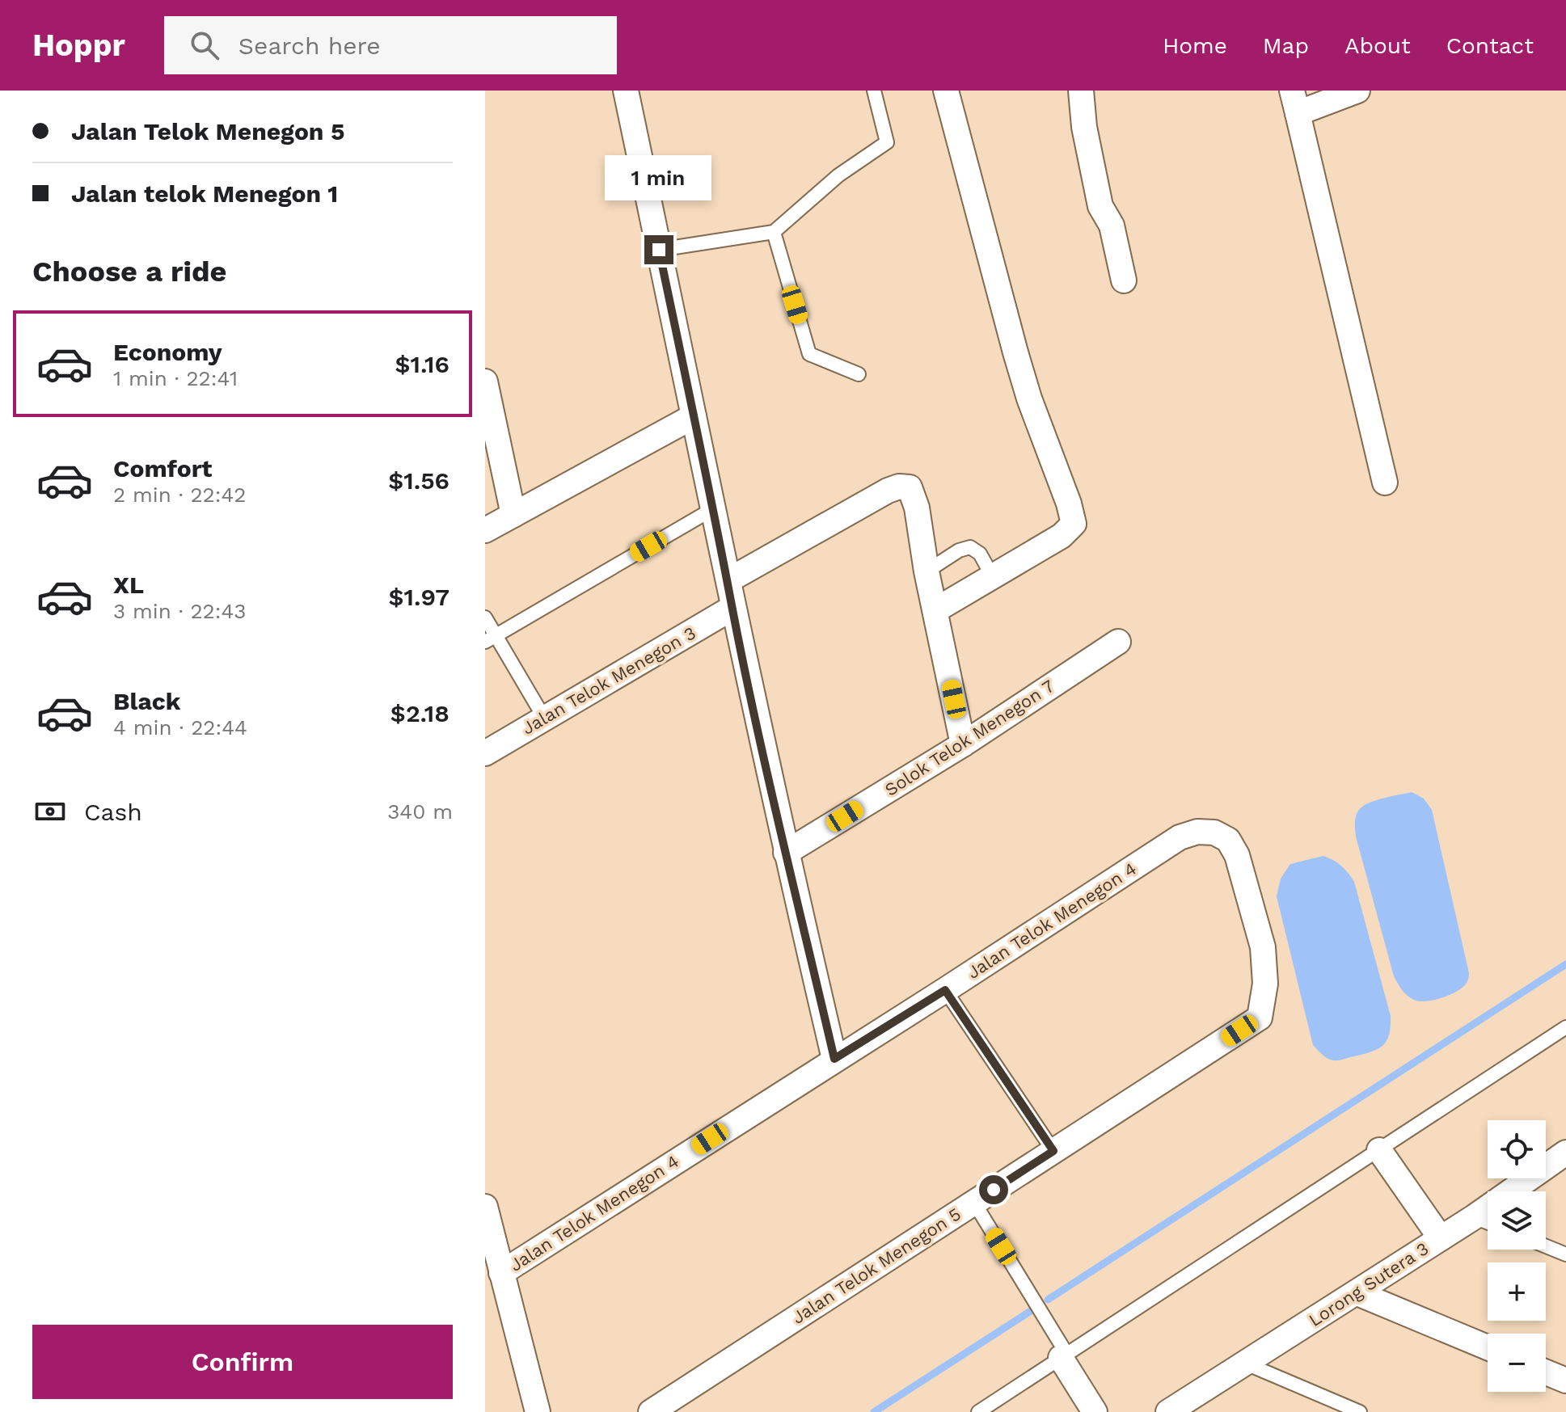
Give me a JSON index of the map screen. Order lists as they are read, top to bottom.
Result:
{
  "streets": {
    "street": [
      "Jalan Telok Menegon 3",
      "Solok Telok Menegon 7",
      "Jalan Telok Menegon 4",
      "Jalan Telok Menegon 5",
      "Lorong Sutera 3"
    ]
  },
  "crossings": [
    ["Jalan Telok Menegon 4", "Jalan Telok Menegon 5"]
  ],
  "page": {
    "header": "Hoppr",
    "search": "Search here",
    "nav": [
      "Home",
      "Map",
      "About",
      "Contact"
    ],
    "banner": ["Jalan Telok Menegon 5", "Jalan telok Menegon 1"],
    "bubble": "1 min",
    "heading": "Choose a ride",
    "list": [
      {
        "name": "Economy",
        "note": "1 min · 22:41",
        "value": "$1.16"
      },
      {
        "name": "Comfort",
        "note": "2 min · 22:42",
        "value": "$1.56"
      },
      {
        "name": "XL",
        "note": "3 min · 22:43",
        "value": "$1.97"
      },
      {
        "name": "Black",
        "note": "4 min · 22:44",
        "value": "$2.18"
      }
    ],
    "pay": ["Cash", "340 m"],
    "map_buttons": ["+", "−"],
    "buttons": "Confirm"
  }
}
